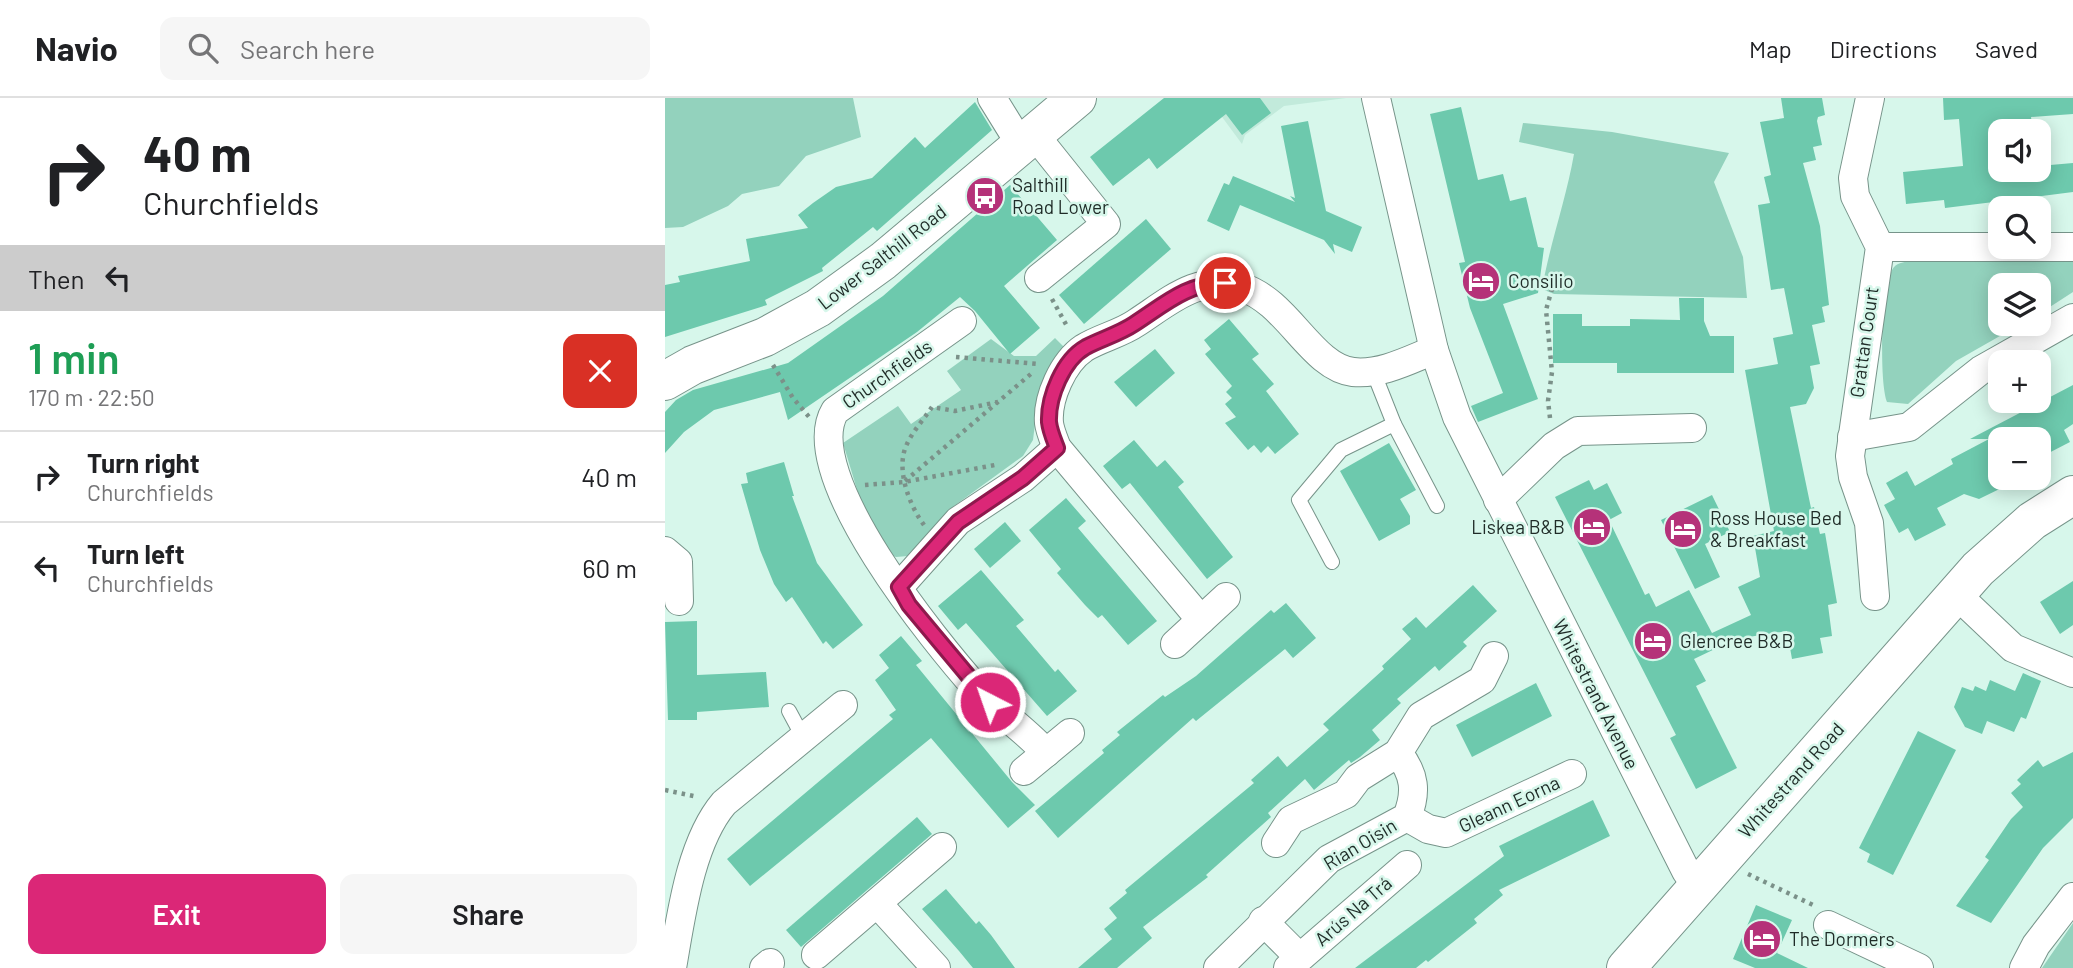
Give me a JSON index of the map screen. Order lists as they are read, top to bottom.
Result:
{
  "streets": {
    "main road": ["Lower Salthill Road", "Whitestrand Road"],
    "street": [
      "Grattan Court",
      "Churchfields",
      "Whitestrand Avenue",
      "Gleann Eorna",
      "Rian Oisin",
      "Arús Na Trá"
    ]
  },
  "crossings": [
    ["Whitestrand Avenue", "Whitestrand Road"],
    ["Gleann Eorna", "Rian Oisin"],
    ["Rian Oisin", "Arús Na Trá"]
  ],
  "places": {
    "bus stop": ["Salthill Road Lower"],
    "hotel": [
      "Consilio",
      "Liskea B&B",
      "Ross House Bed & Breakfast",
      "Glencree B&B",
      "The Dormers"
    ]
  },
  "page": {
    "header": "Navio",
    "search": "Search here",
    "nav": ["Map", "Directions", "Saved"],
    "turn": ["40 m", "Churchfields"],
    "map_buttons": ["+", "−"],
    "then": "Then",
    "heading": ["1 min", "170 m · 22:50"],
    "list": [
      {
        "name": "Turn right",
        "note": "Churchfields",
        "value": "40 m"
      },
      {
        "name": "Turn left",
        "note": "Churchfields",
        "value": "60 m"
      }
    ],
    "buttons": ["Exit", "Share"]
  }
}
